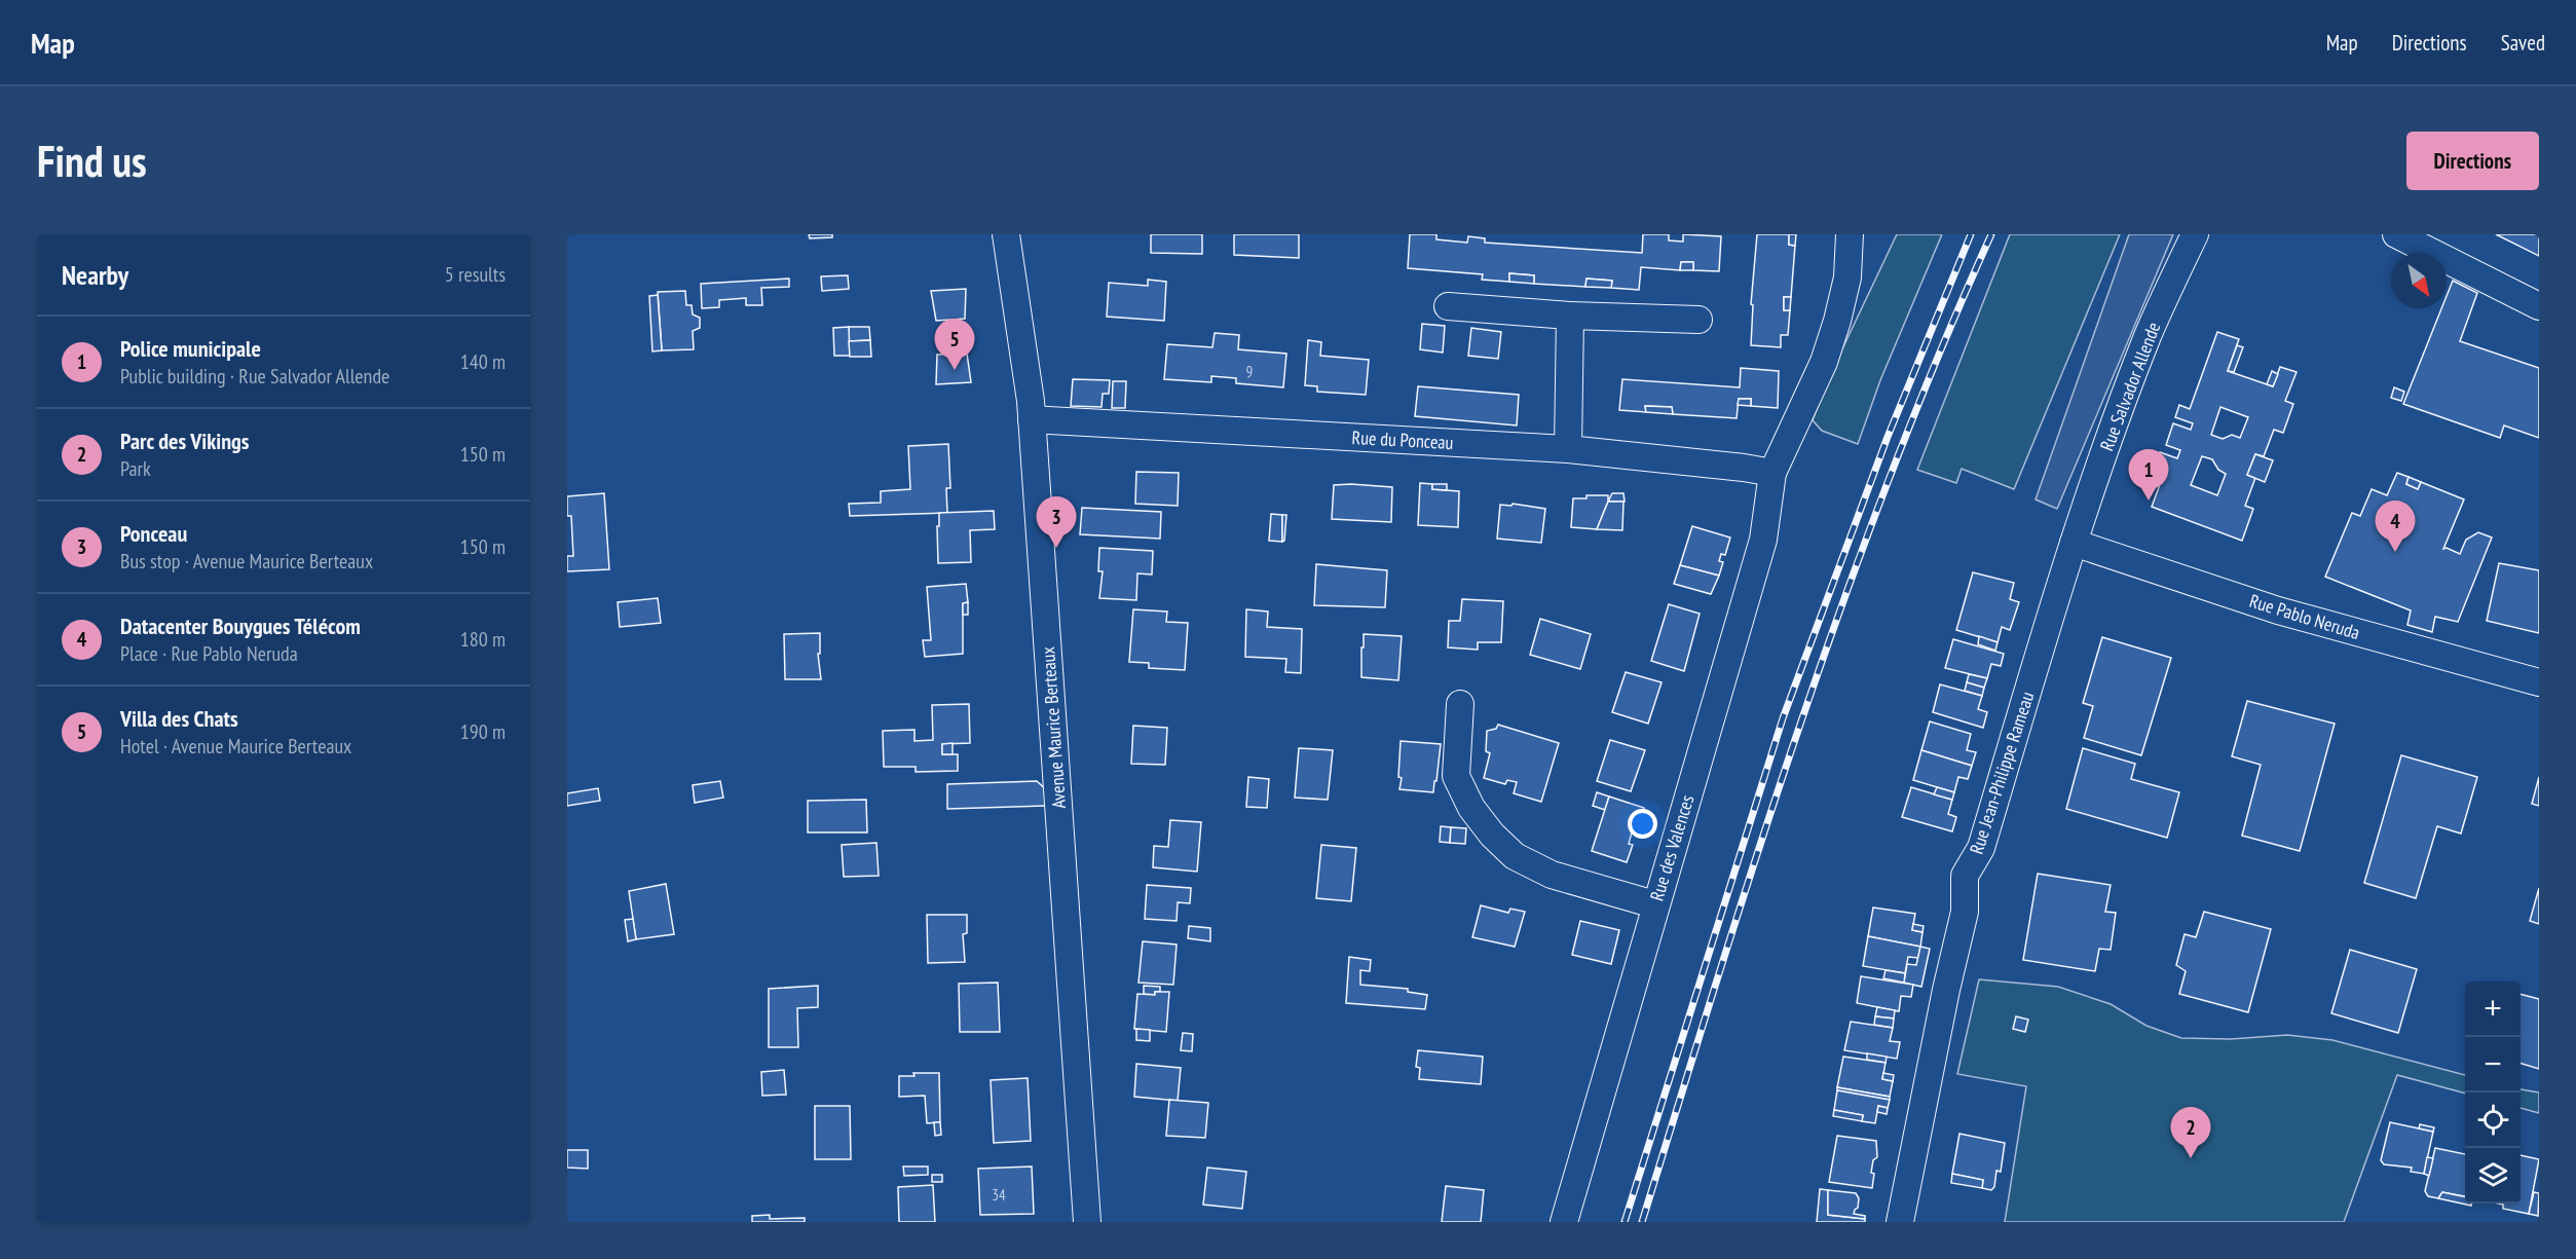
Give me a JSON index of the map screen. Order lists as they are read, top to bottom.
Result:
{
  "streets": {
    "street": [
      "Rue Salvador Allende",
      "Rue du Ponceau",
      "Rue Pablo Neruda",
      "Avenue Maurice Berteaux",
      "Rue Jean-Philippe Rameau",
      "Rue des Valences"
    ]
  },
  "crossings": [
    ["Rue Salvador Allende", "Rue Pablo Neruda"],
    ["Rue Salvador Allende", "Rue Jean-Philippe Rameau"],
    ["Rue du Ponceau", "Avenue Maurice Berteaux"],
    ["Rue du Ponceau", "Rue des Valences"],
    ["Rue Pablo Neruda", "Rue Jean-Philippe Rameau"]
  ],
  "house_numbers": ["9", "34"],
  "north": "bottom right",
  "page": {
    "header": "Map",
    "nav": ["Map", "Directions", "Saved"],
    "buttons": "Directions",
    "title": "Find us",
    "heading": ["Nearby", "5 results"],
    "list": [
      {
        "mark": "1",
        "name": "Police municipale",
        "note": "Public building · Rue Salvador Allende",
        "value": "140 m"
      },
      {
        "mark": "2",
        "name": "Parc des Vikings",
        "note": "Park",
        "value": "150 m"
      },
      {
        "mark": "3",
        "name": "Ponceau",
        "note": "Bus stop · Avenue Maurice Berteaux",
        "value": "150 m"
      },
      {
        "mark": "4",
        "name": "Datacenter Bouygues Télécom",
        "note": "Place · Rue Pablo Neruda",
        "value": "180 m"
      },
      {
        "mark": "5",
        "name": "Villa des Chats",
        "note": "Hotel · Avenue Maurice Berteaux",
        "value": "190 m"
      }
    ],
    "pins": [
      "5",
      "1",
      "3",
      "4",
      "2"
    ],
    "map_buttons": ["+", "−"]
  }
}
